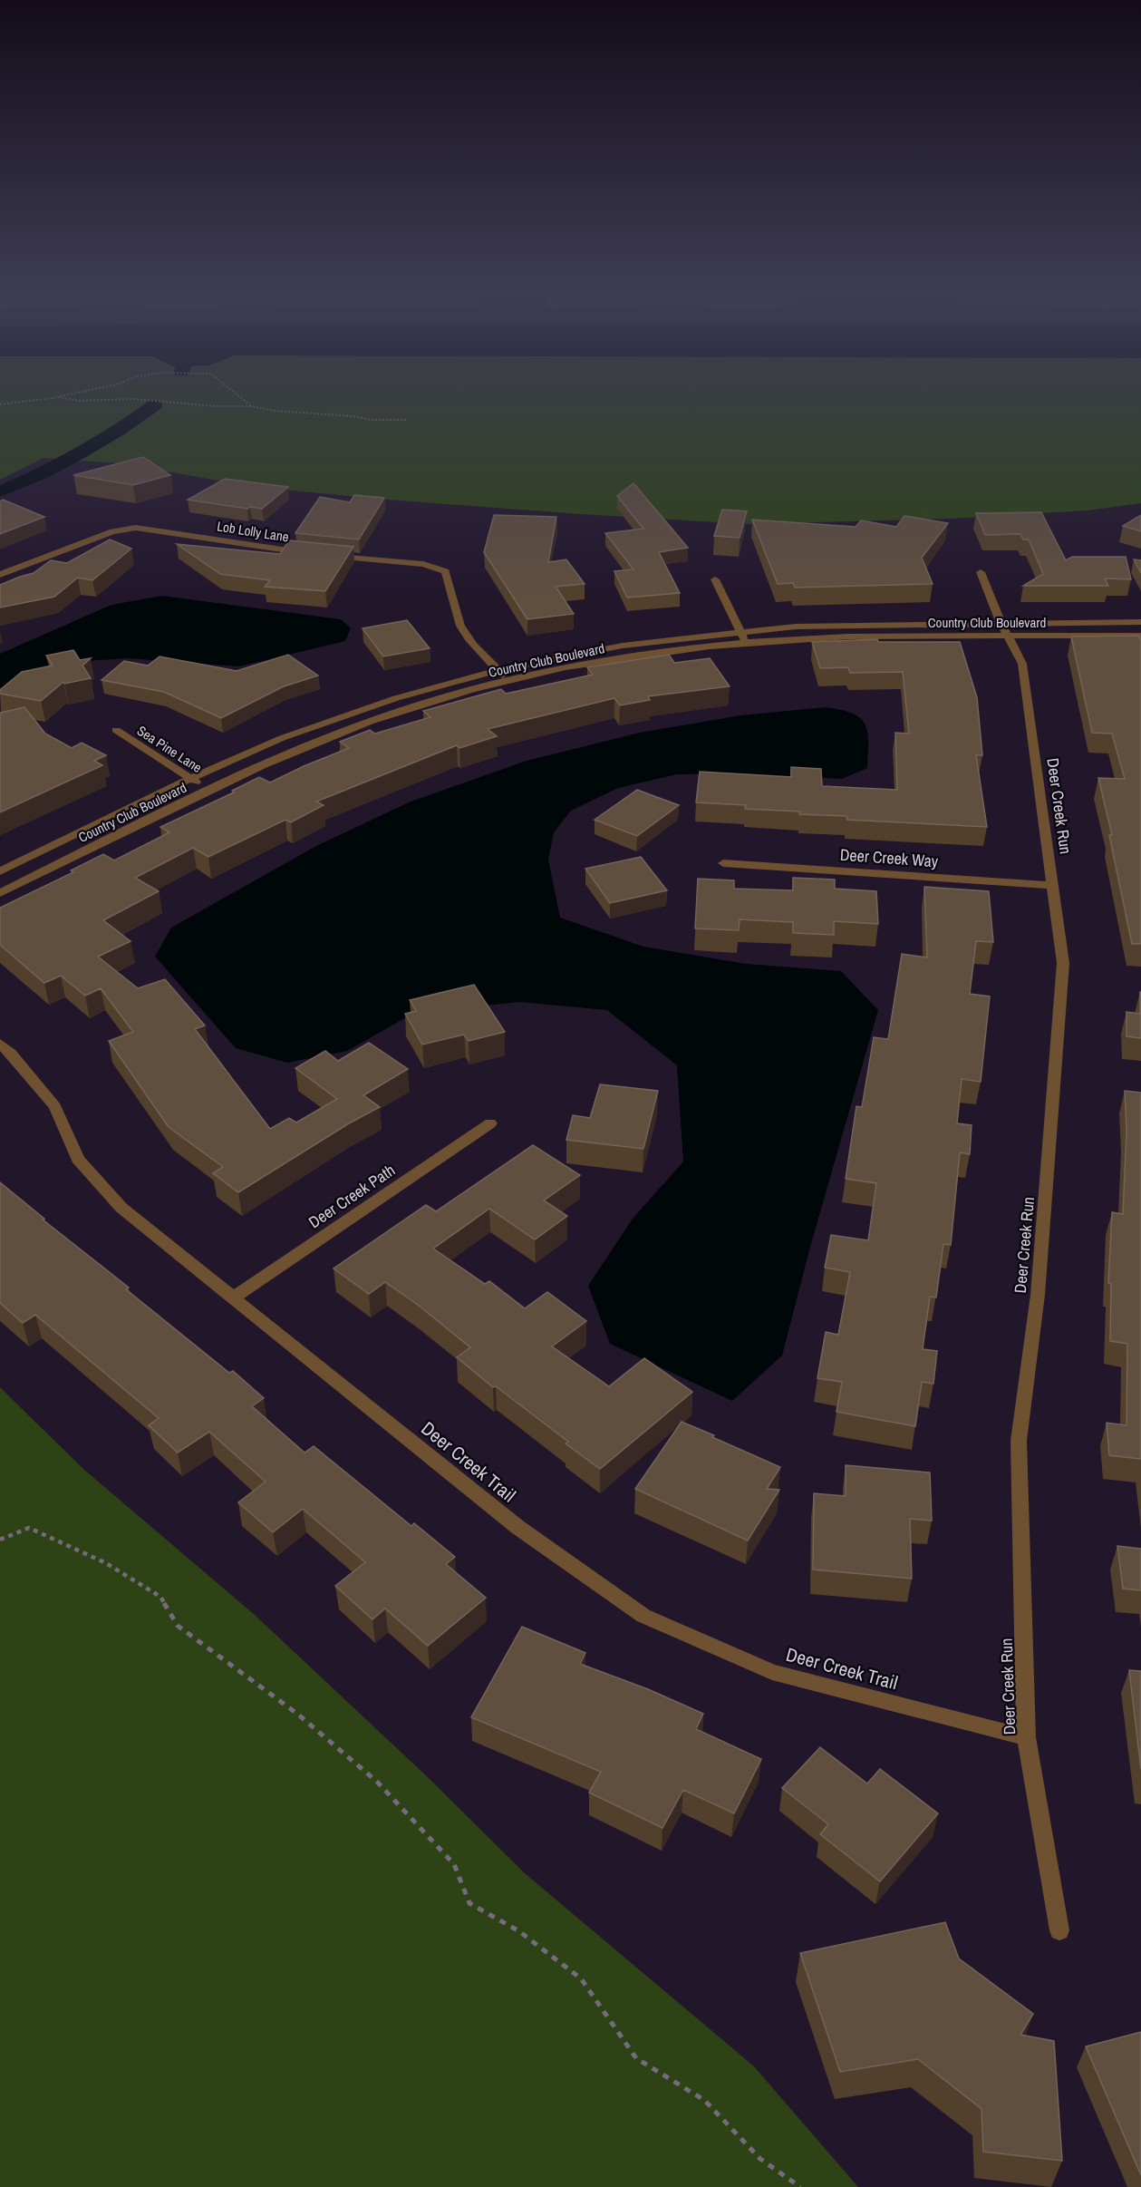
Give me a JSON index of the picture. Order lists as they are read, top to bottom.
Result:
{
  "streets": {
    "street": [
      "Lob Lolly Lane",
      "Country Club Boulevard",
      "Sea Pine Lane",
      "Deer Creek Run",
      "Deer Creek Way",
      "Deer Creek Path",
      "Deer Creek Trail"
    ]
  },
  "crossings": [
    ["Country Club Boulevard", "Sea Pine Lane"],
    ["Country Club Boulevard", "Deer Creek Run"],
    ["Deer Creek Run", "Deer Creek Way"],
    ["Deer Creek Run", "Deer Creek Trail"],
    ["Deer Creek Path", "Deer Creek Trail"]
  ]
}
